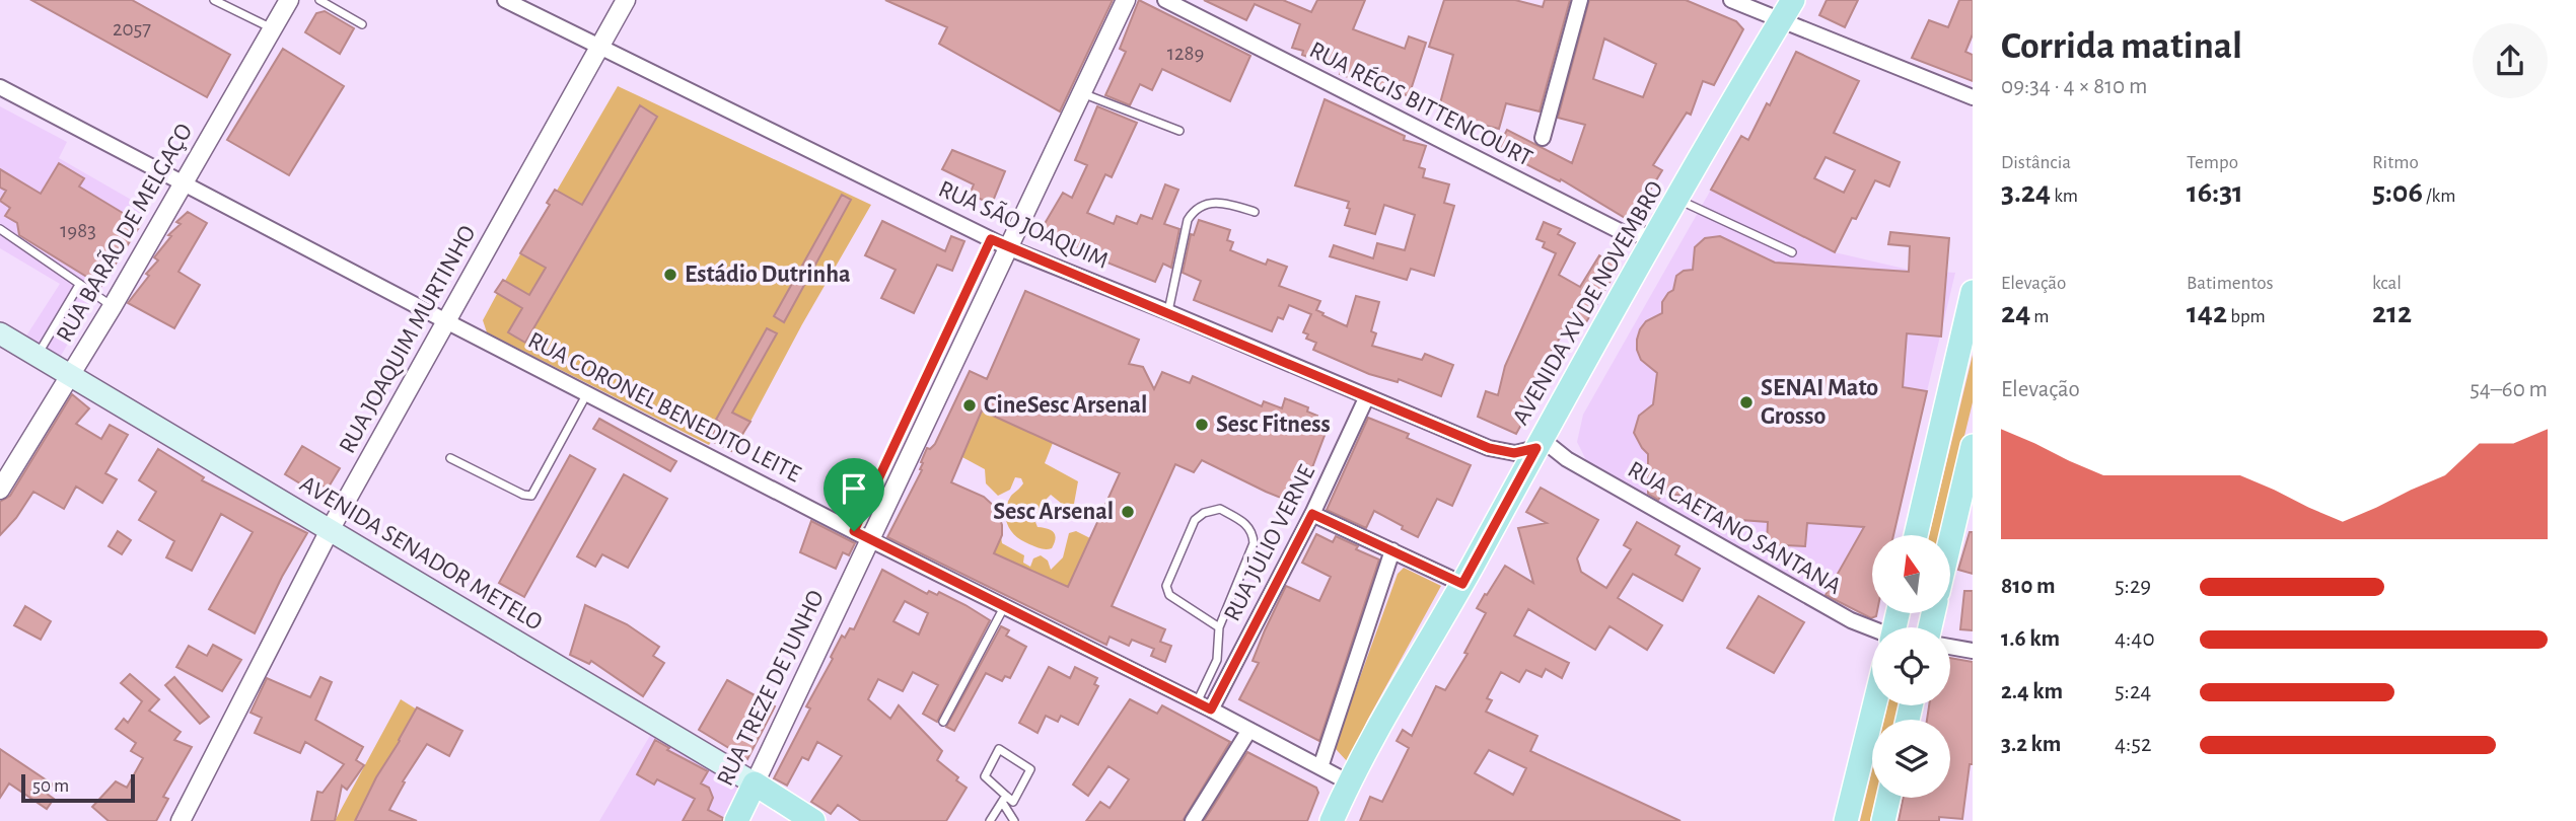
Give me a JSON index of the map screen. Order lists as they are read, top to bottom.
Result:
{
  "streets": {
    "main road": ["AVENIDA XV DE NOVEMBRO", "AVENIDA SENADOR METELO", "RUA TREZE DE JUNHO"],
    "street": [
      "RUA RÉGIS BITTENCOURT",
      "RUA SÃO JOAQUIM",
      "RUA BARÃO DE MELGAÇO",
      "RUA JOAQUIM MURTINHO",
      "RUA CORONEL BENEDITO LEITE",
      "RUA CAETANO SANTANA",
      "RUA JÚLIO VERNE"
    ]
  },
  "crossings": [
    ["RUA RÉGIS BITTENCOURT", "AVENIDA XV DE NOVEMBRO"],
    ["RUA SÃO JOAQUIM", "AVENIDA XV DE NOVEMBRO"],
    ["RUA SÃO JOAQUIM", "RUA JOAQUIM MURTINHO"],
    ["RUA SÃO JOAQUIM", "RUA CAETANO SANTANA"],
    ["RUA SÃO JOAQUIM", "RUA JÚLIO VERNE"],
    ["RUA SÃO JOAQUIM", "RUA TREZE DE JUNHO"],
    ["RUA BARÃO DE MELGAÇO", "RUA CORONEL BENEDITO LEITE"],
    ["RUA BARÃO DE MELGAÇO", "AVENIDA SENADOR METELO"],
    ["AVENIDA XV DE NOVEMBRO", "RUA CORONEL BENEDITO LEITE"],
    ["AVENIDA XV DE NOVEMBRO", "RUA CAETANO SANTANA"],
    ["RUA JOAQUIM MURTINHO", "RUA CORONEL BENEDITO LEITE"],
    ["RUA JOAQUIM MURTINHO", "AVENIDA SENADOR METELO"],
    ["RUA CORONEL BENEDITO LEITE", "RUA JÚLIO VERNE"],
    ["RUA CORONEL BENEDITO LEITE", "RUA TREZE DE JUNHO"],
    ["AVENIDA SENADOR METELO", "RUA TREZE DE JUNHO"]
  ],
  "places": [
    "Estádio Dutrinha",
    "SENAI Mato Grosso",
    "CineSesc Arsenal",
    "Sesc Fitness",
    "Sesc Arsenal"
  ],
  "house_numbers": ["2057", "1289", "1983"],
  "scale_bar": "50 m",
  "north": "top",
  "page": {
    "heading": ["Corrida matinal", "09:34 · 4 × 810 m"],
    "stats": [
      ["Distância", "3.24 km"],
      ["Tempo", "16:31"],
      ["Ritmo", "5:06 /km"],
      ["Elevação", "24 m"],
      ["Batimentos", "142 bpm"],
      ["kcal", "212"]
    ],
    "chart": ["Elevação", "54–60 m"],
    "list": [
      {
        "name": "810 m",
        "note": "5:29"
      },
      {
        "name": "1.6 km",
        "note": "4:40"
      },
      {
        "name": "2.4 km",
        "note": "5:24"
      },
      {
        "name": "3.2 km",
        "note": "4:52"
      }
    ],
    "scale": "50 m"
  }
}
